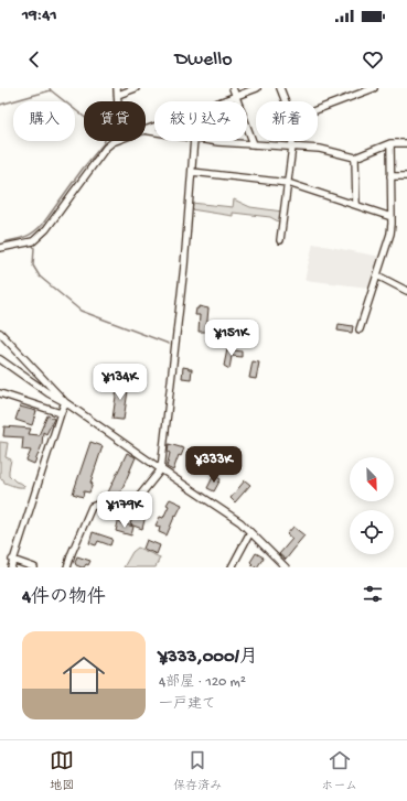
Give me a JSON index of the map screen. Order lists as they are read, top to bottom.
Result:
{
  "north": "bottom right",
  "page": {
    "status": "19:41",
    "header": "Dwello",
    "chip": [
      "購入",
      "賃貸",
      "絞り込み",
      "新着"
    ],
    "price": [
      "¥151K",
      "¥134K",
      "¥333K",
      "¥179K"
    ],
    "heading": "4件の物件",
    "list": [
      {
        "name": "¥333,000/月",
        "note": "4部屋 · 120 m² · 一戸建て"
      }
    ],
    "tabs": ["地図", "保存済み", "ホーム"]
  }
}
